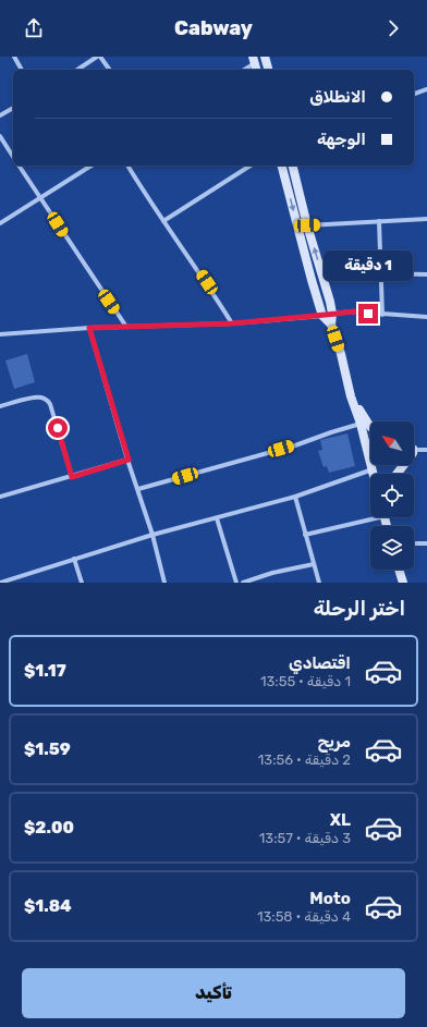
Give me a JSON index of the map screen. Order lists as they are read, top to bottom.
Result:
{
  "north": "top left",
  "page": {
    "header": "Cabway",
    "banner": ["الانطلاق", "الوجهة"],
    "bubble": "1 دقيقة",
    "heading": "اختر الرحلة",
    "list": [
      {
        "name": "اقتصادي",
        "note": "1 دقيقة · 13:55",
        "value": "$1.17"
      },
      {
        "name": "مريح",
        "note": "2 دقيقة · 13:56",
        "value": "$1.59"
      },
      {
        "name": "XL",
        "note": "3 دقيقة · 13:57",
        "value": "$2.00"
      },
      {
        "name": "Moto",
        "note": "4 دقيقة · 13:58",
        "value": "$1.84"
      }
    ],
    "buttons": "تأكيد"
  }
}
